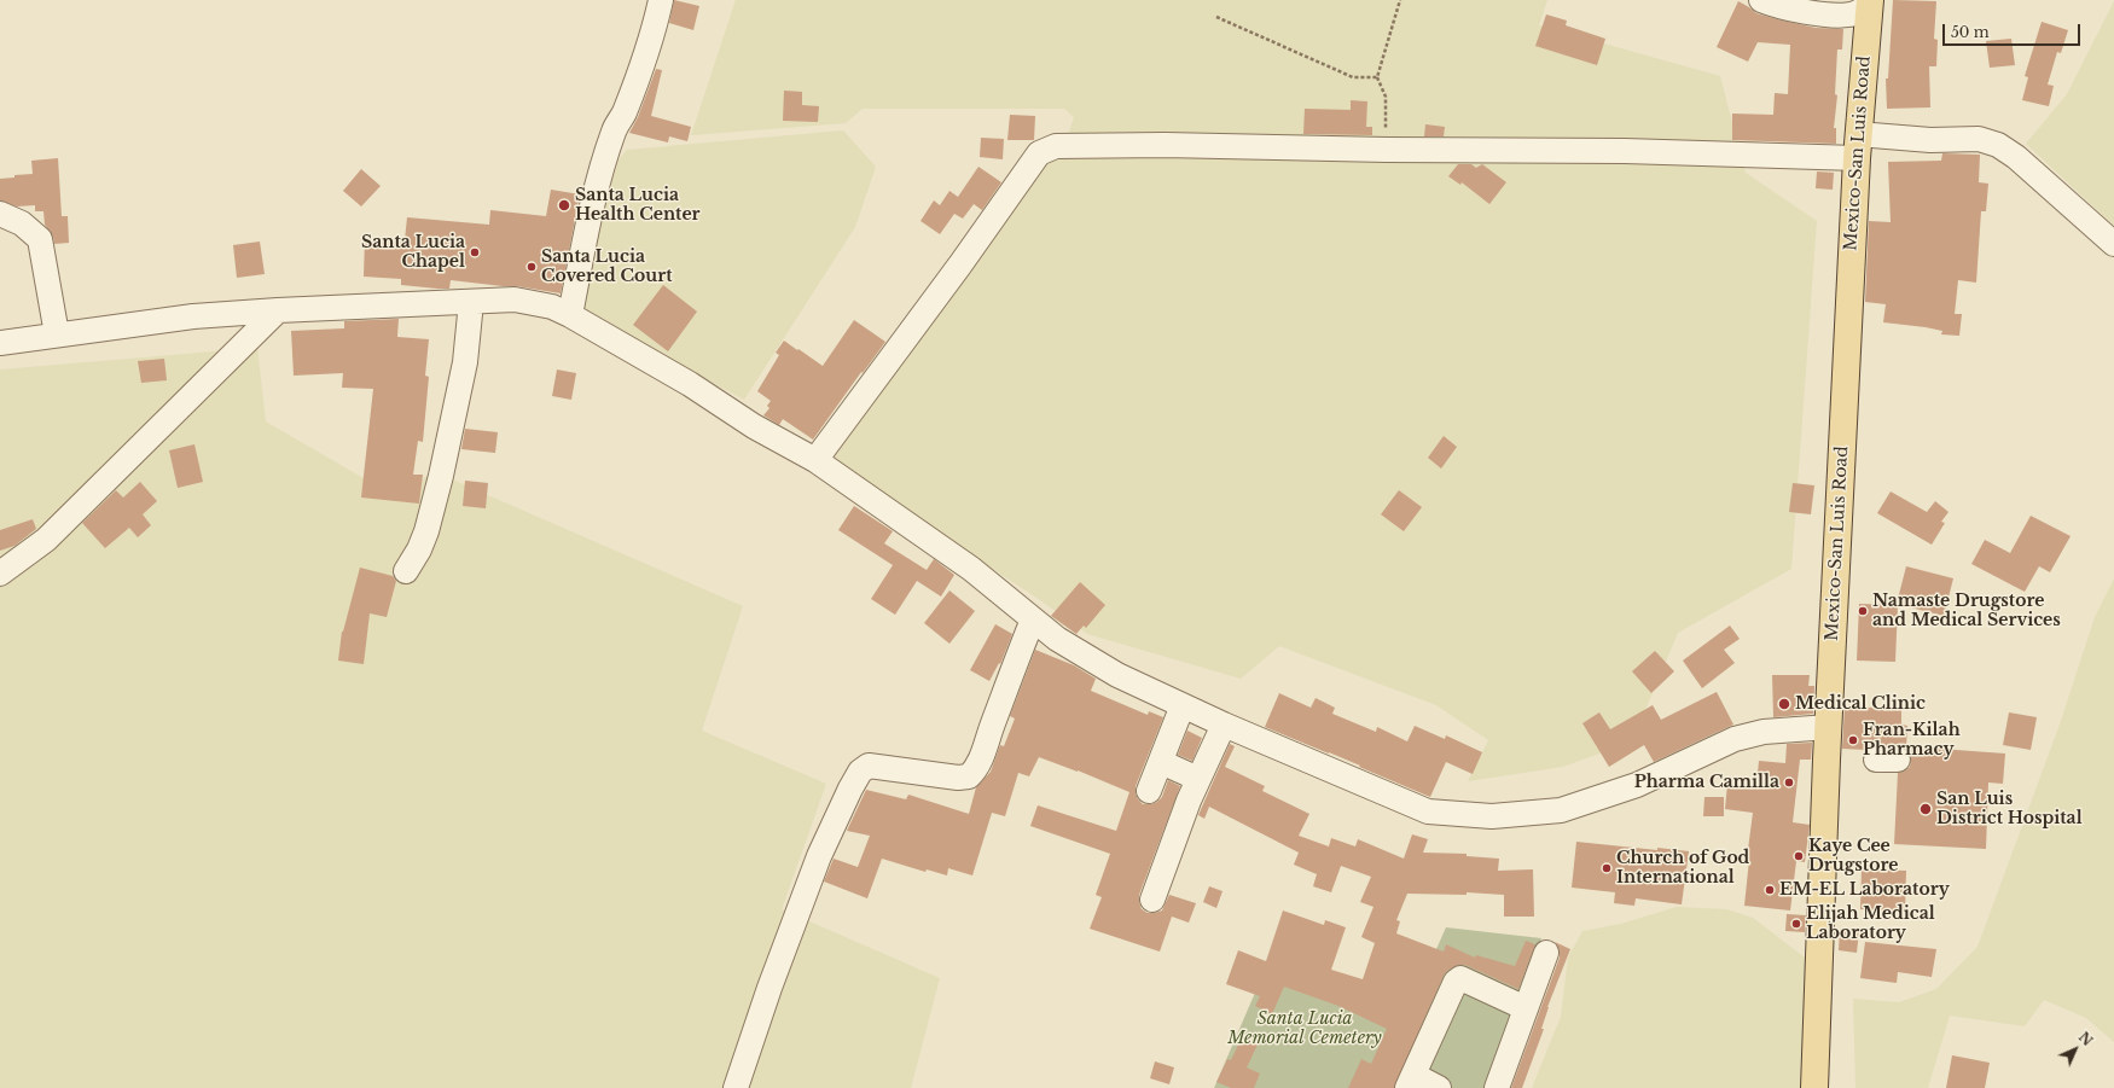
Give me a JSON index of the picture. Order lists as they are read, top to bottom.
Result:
{
  "streets": {
    "main road": ["Mexico-San Luis Road"]
  },
  "parks": ["Santa Lucia Memorial Cemetery"],
  "places": [
    "Santa Lucia Health Center",
    "Santa Lucia Chapel",
    "Santa Lucia Covered Court",
    "Namaste Drugstore and Medical Services",
    "Medical Clinic",
    "Fran-Kilah Pharmacy",
    "Pharma Camilla",
    "San Luis District Hospital",
    "Kaye Cee Drugstore",
    "Church of God International",
    "EM-EL Laboratory",
    "Elijah Medical Laboratory"
  ],
  "scale_bar": "50 m",
  "north": "top right"
}
